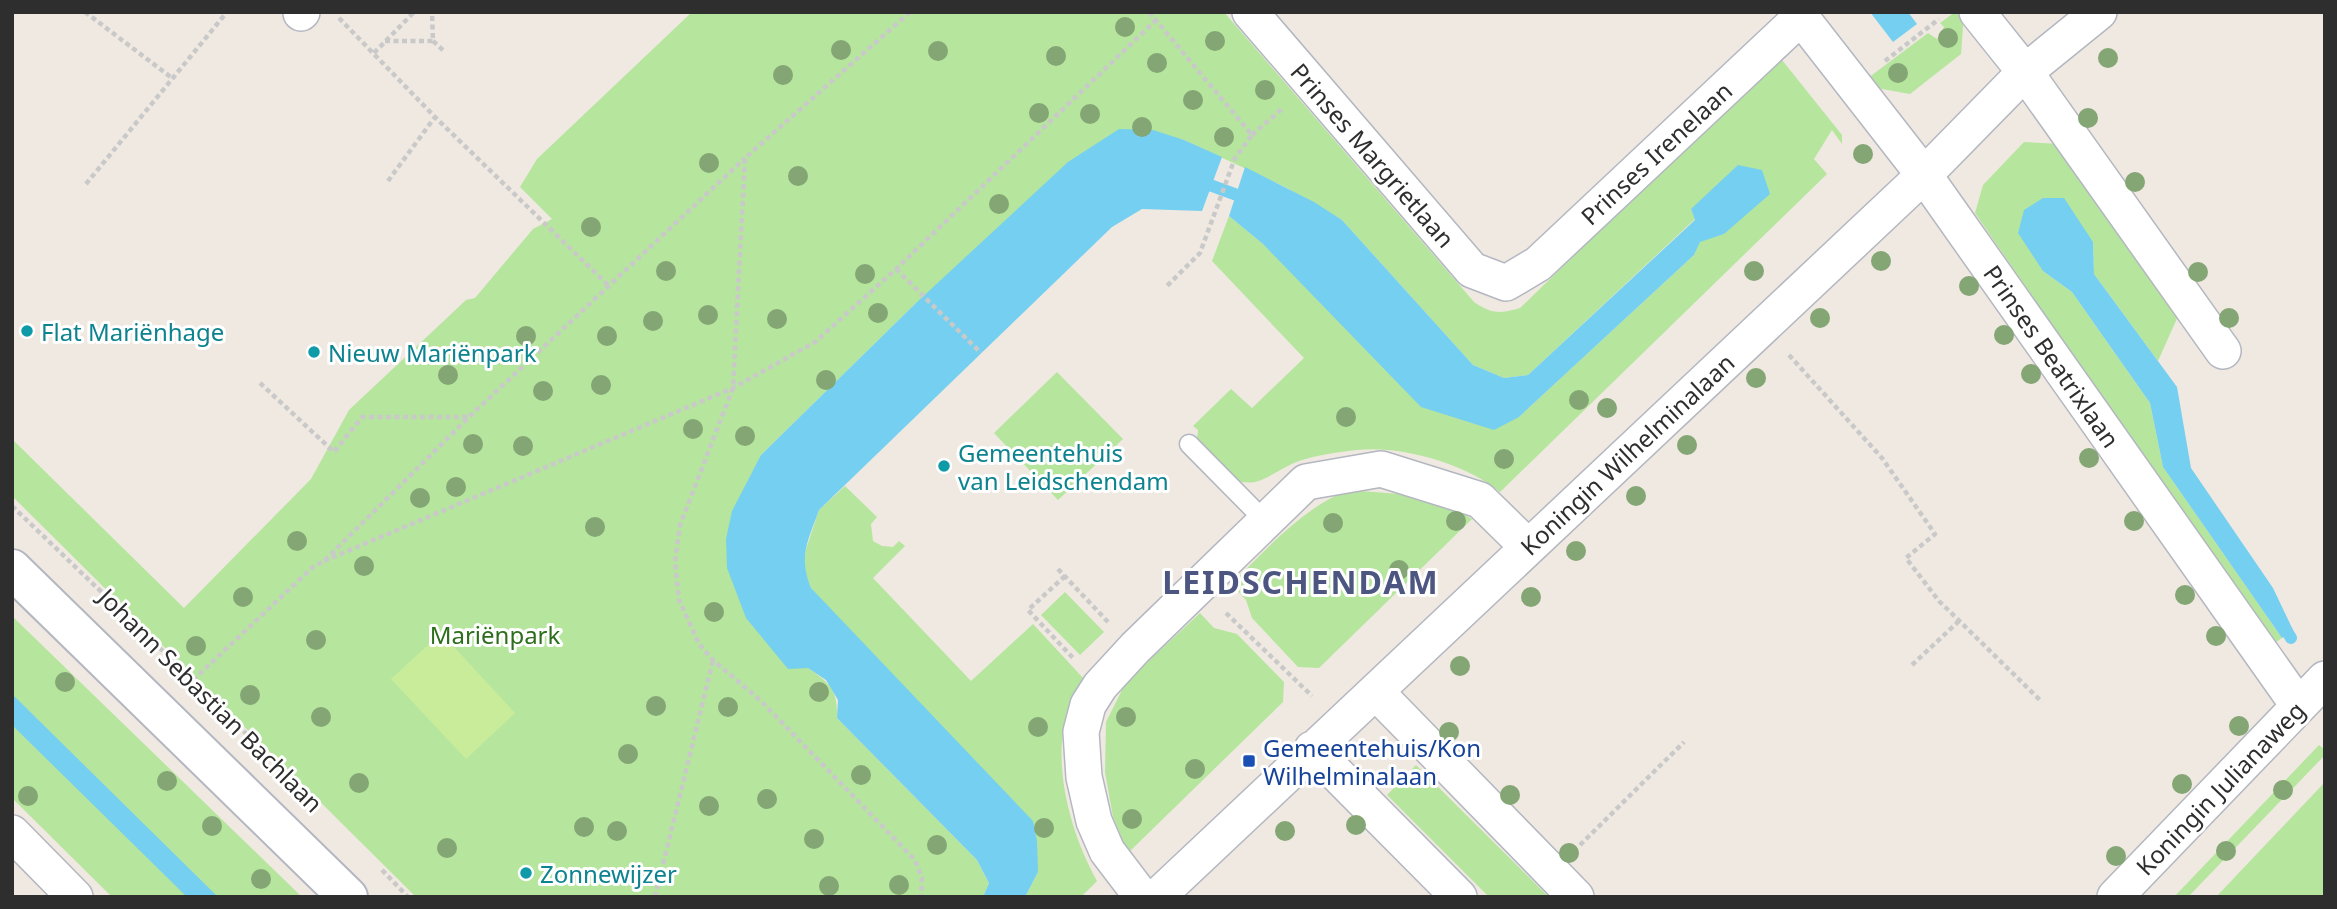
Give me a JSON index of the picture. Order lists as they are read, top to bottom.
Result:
{
  "streets": {
    "street": [
      "Prinses Irenelaan",
      "Prinses Margrietlaan",
      "Prinses Beatrixlaan",
      "Koningin Wilhelminalaan",
      "Johann Sebastian Bachlaan",
      "Koningin Julianaweg"
    ]
  },
  "crossings": [
    ["Prinses Irenelaan", "Prinses Margrietlaan"],
    ["Prinses Irenelaan", "Prinses Beatrixlaan"],
    ["Prinses Beatrixlaan", "Koningin Wilhelminalaan"],
    ["Prinses Beatrixlaan", "Koningin Julianaweg"]
  ],
  "districts": ["LEIDSCHENDAM"],
  "parks": ["Mariënpark"],
  "places": {
    "other": [
      "Flat Mariënhage",
      "Nieuw Mariënpark",
      "Gemeentehuis van Leidschendam",
      "Zonnewijzer"
    ],
    "transit": ["Gemeentehuis/Kon Wilhelminalaan"]
  }
}
